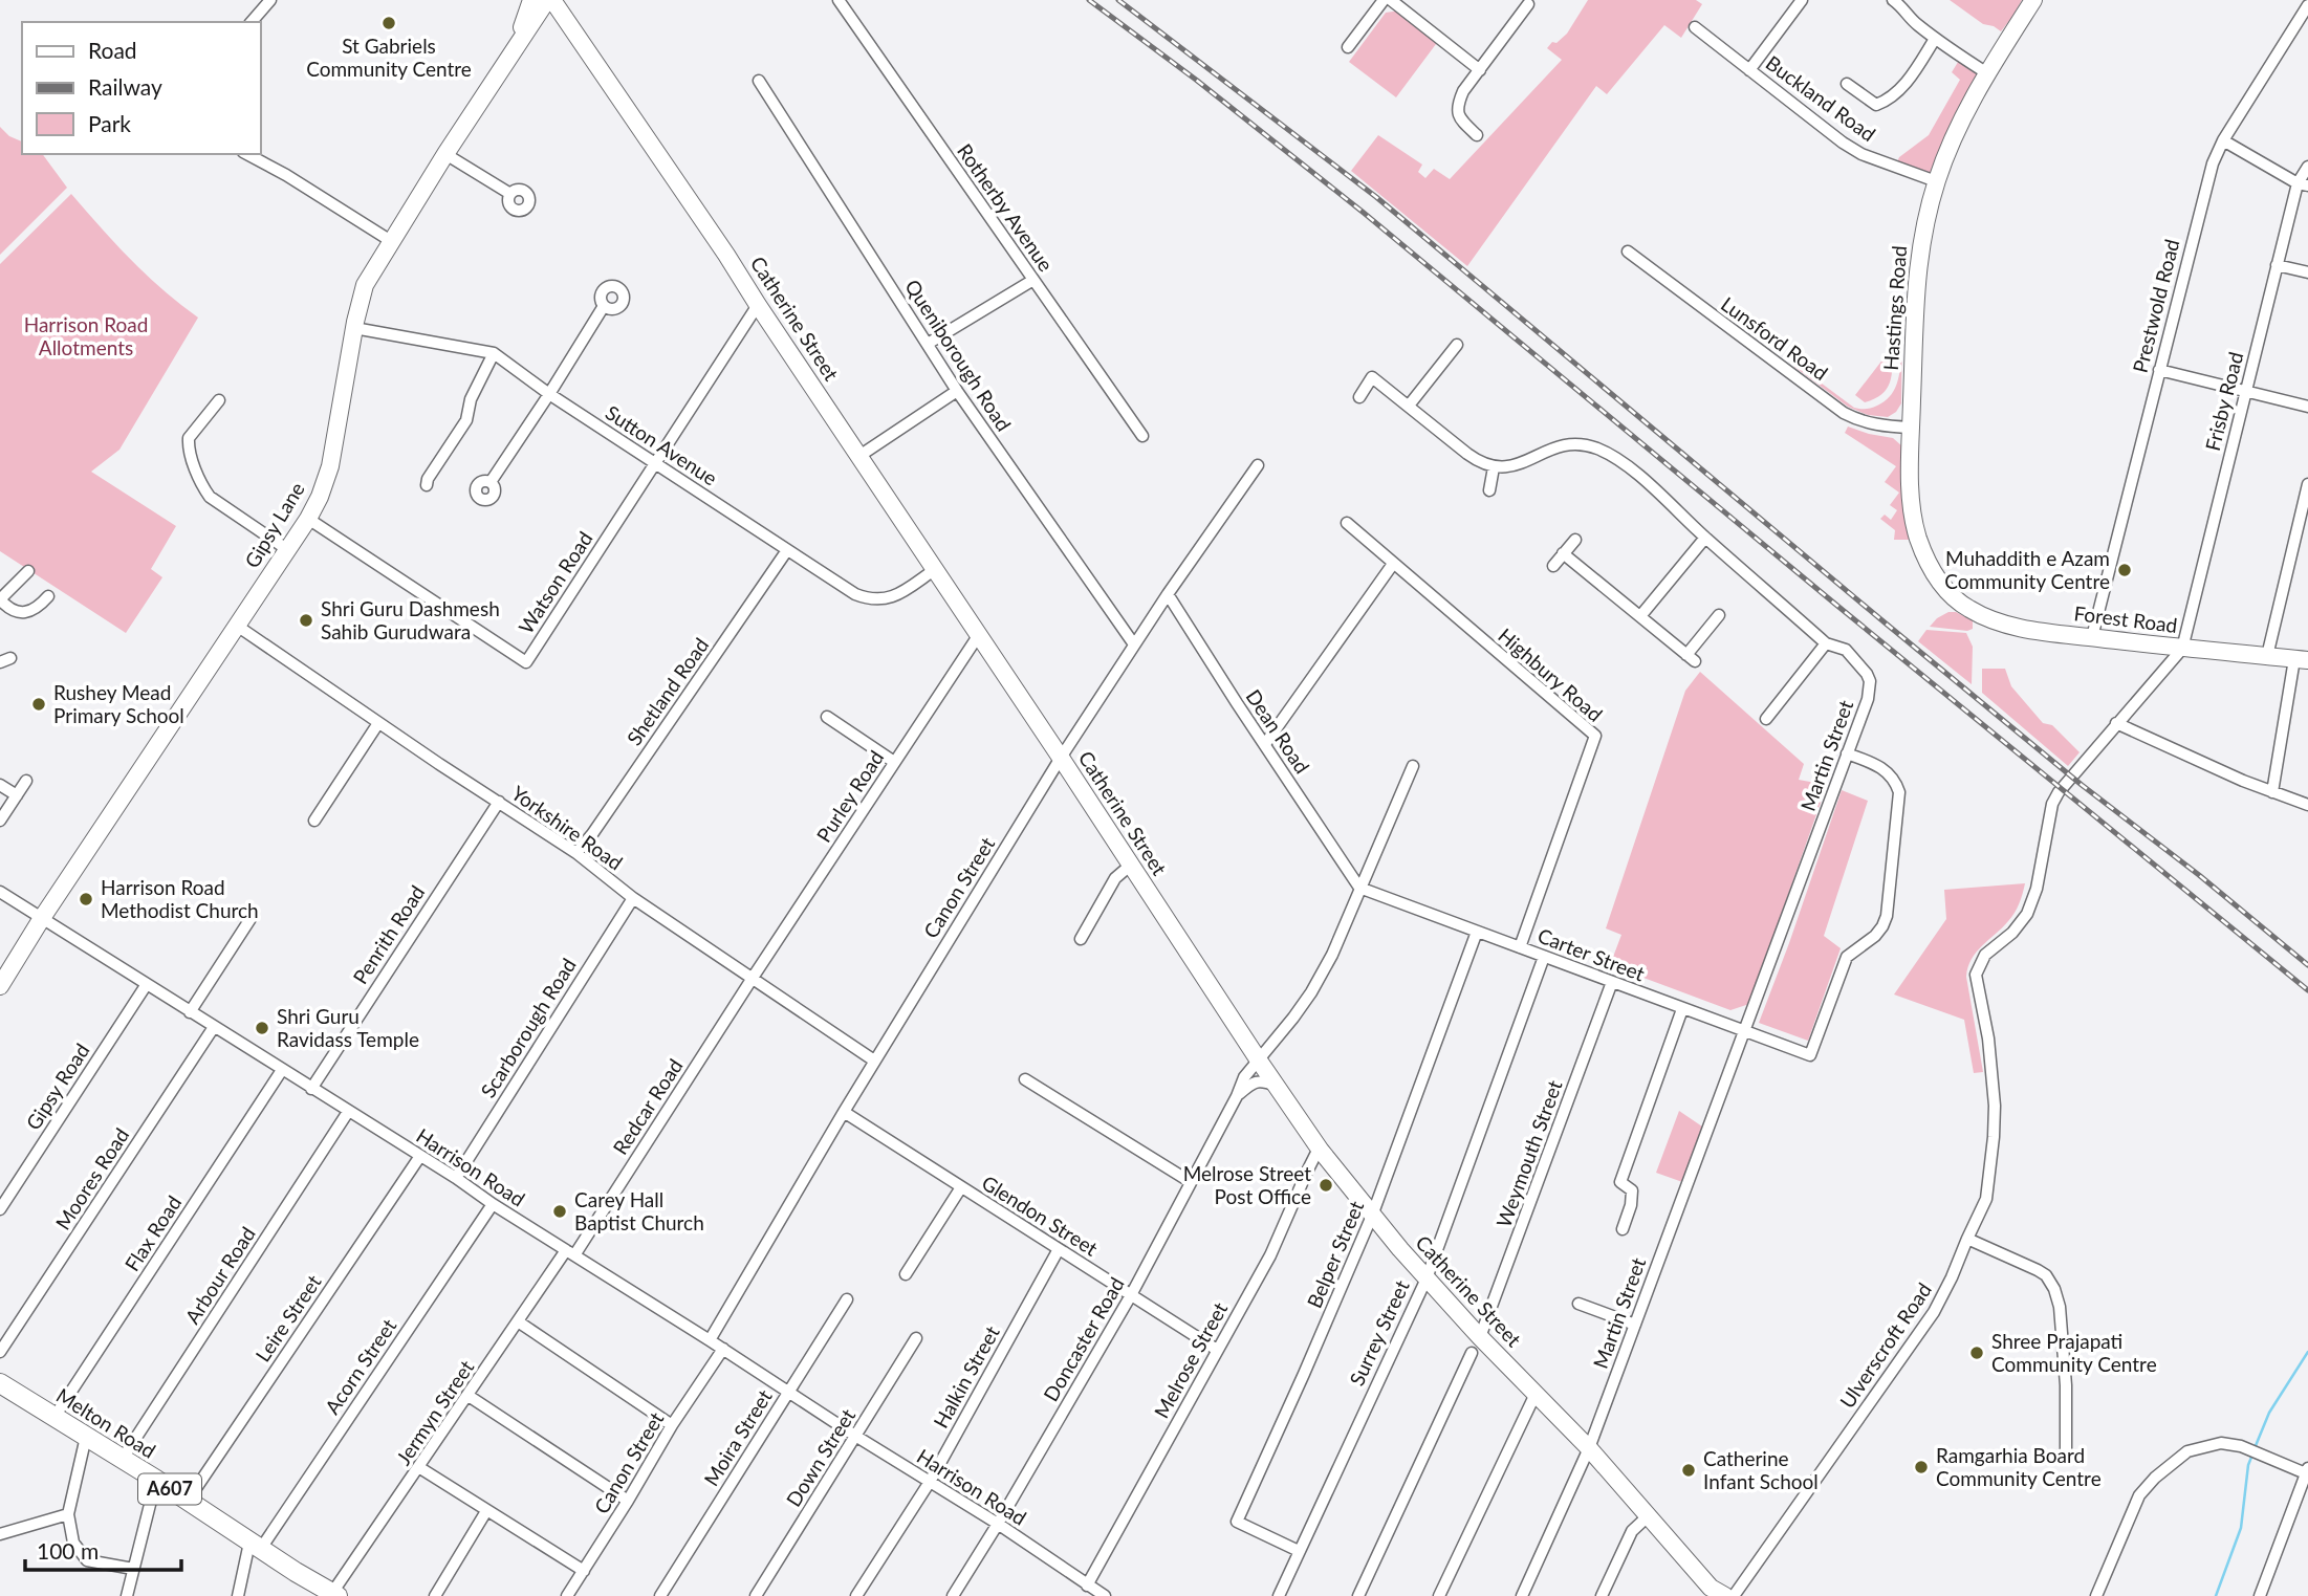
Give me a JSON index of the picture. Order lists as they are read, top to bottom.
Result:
{
  "streets": {
    "main road": ["Melton Road", "A607"],
    "street": [
      "Buckland Road",
      "Rotherby Avenue",
      "Prestwold Road",
      "Hastings Road",
      "Catherine Street",
      "Lunsford Road",
      "Queniborough Road",
      "Frisby Road",
      "Sutton Avenue",
      "Gipsy Lane",
      "Watson Road",
      "Forest Road",
      "Highbury Road",
      "Shetland Road",
      "Dean Road",
      "Martin Street",
      "Purley Road",
      "Yorkshire Road",
      "Canon Street",
      "Penrith Road",
      "Carter Street",
      "Scarborough Road",
      "Gipsy Road",
      "Redcar Road",
      "Weymouth Street",
      "Harrison Road",
      "Moores Road",
      "Glendon Street",
      "Flax Road",
      "Belper Street",
      "Arbour Road",
      "Leire Street",
      "Surrey Street",
      "Doncaster Road",
      "Ulverscroft Road",
      "Melrose Street",
      "Acorn Street",
      "Halkin Street",
      "Jermyn Street",
      "Moira Street",
      "Down Street"
    ]
  },
  "crossings": [
    ["Buckland Road", "Hastings Road"],
    ["Prestwold Road", "Forest Road"],
    ["Hastings Road", "Lunsford Road"],
    ["Hastings Road", "Forest Road"],
    ["Catherine Street", "Sutton Avenue"],
    ["Catherine Street", "Gipsy Lane"],
    ["Catherine Street", "Watson Road"],
    ["Catherine Street", "Martin Street"],
    ["Catherine Street", "Purley Road"],
    ["Catherine Street", "Canon Street"],
    ["Catherine Street", "Weymouth Street"],
    ["Catherine Street", "Belper Street"],
    ["Catherine Street", "Surrey Street"],
    ["Catherine Street", "Doncaster Road"],
    ["Catherine Street", "Melrose Street"],
    ["Queniborough Road", "Canon Street"],
    ["Frisby Road", "Forest Road"],
    ["Sutton Avenue", "Gipsy Lane"],
    ["Sutton Avenue", "Watson Road"],
    ["Sutton Avenue", "Shetland Road"],
    ["Gipsy Lane", "Watson Road"],
    ["Gipsy Lane", "Yorkshire Road"],
    ["Gipsy Lane", "Harrison Road"],
    ["Highbury Road", "Carter Street"],
    ["Shetland Road", "Yorkshire Road"],
    ["Dean Road", "Canon Street"],
    ["Dean Road", "Carter Street"],
    ["Dean Road", "Doncaster Road"],
    ["Martin Street", "Carter Street"],
    ["Purley Road", "Yorkshire Road"],
    ["Purley Road", "Redcar Road"],
    ["Yorkshire Road", "Canon Street"],
    ["Yorkshire Road", "Penrith Road"],
    ["Yorkshire Road", "Scarborough Road"],
    ["Yorkshire Road", "Redcar Road"],
    ["Canon Street", "Harrison Road"],
    ["Canon Street", "Glendon Street"],
    ["Penrith Road", "Harrison Road"],
    ["Carter Street", "Weymouth Street"],
    ["Carter Street", "Belper Street"],
    ["Carter Street", "Surrey Street"],
    ["Carter Street", "Doncaster Road"],
    ["Scarborough Road", "Harrison Road"],
    ["Gipsy Road", "Harrison Road"],
    ["Redcar Road", "Harrison Road"],
    ["Redcar Road", "Jermyn Street"],
    ["Harrison Road", "Moores Road"],
    ["Harrison Road", "Flax Road"],
    ["Harrison Road", "Arbour Road"],
    ["Harrison Road", "Leire Street"],
    ["Harrison Road", "Doncaster Road"],
    ["Harrison Road", "Melrose Street"],
    ["Harrison Road", "Acorn Street"],
    ["Harrison Road", "Halkin Street"],
    ["Harrison Road", "Jermyn Street"],
    ["Harrison Road", "Moira Street"],
    ["Harrison Road", "Down Street"],
    ["Glendon Street", "Doncaster Road"],
    ["Glendon Street", "Melrose Street"],
    ["Glendon Street", "Halkin Street"],
    ["Flax Road", "Melton Road"],
    ["Belper Street", "Surrey Street"],
    ["Arbour Road", "Melton Road"],
    ["Leire Street", "Melton Road"],
    ["Acorn Street", "Melton Road"],
    ["Jermyn Street", "Melton Road"]
  ],
  "parks": ["Harrison Road Allotments"],
  "places": [
    "St Gabriels Community Centre",
    "Muhaddith e Azam Community Centre",
    "Shri Guru Dashmesh Sahib Gurudwara",
    "Rushey Mead Primary School",
    "Harrison Road Methodist Church",
    "Shri Guru Ravidass Temple",
    "Melrose Street Post Office",
    "Carey Hall Baptist Church",
    "Shree Prajapati Community Centre",
    "Ramgarhia Board Community Centre",
    "Catherine Infant School"
  ],
  "legend": ["Road", "Railway", "Park"],
  "scale_bar": "100 m"
}
